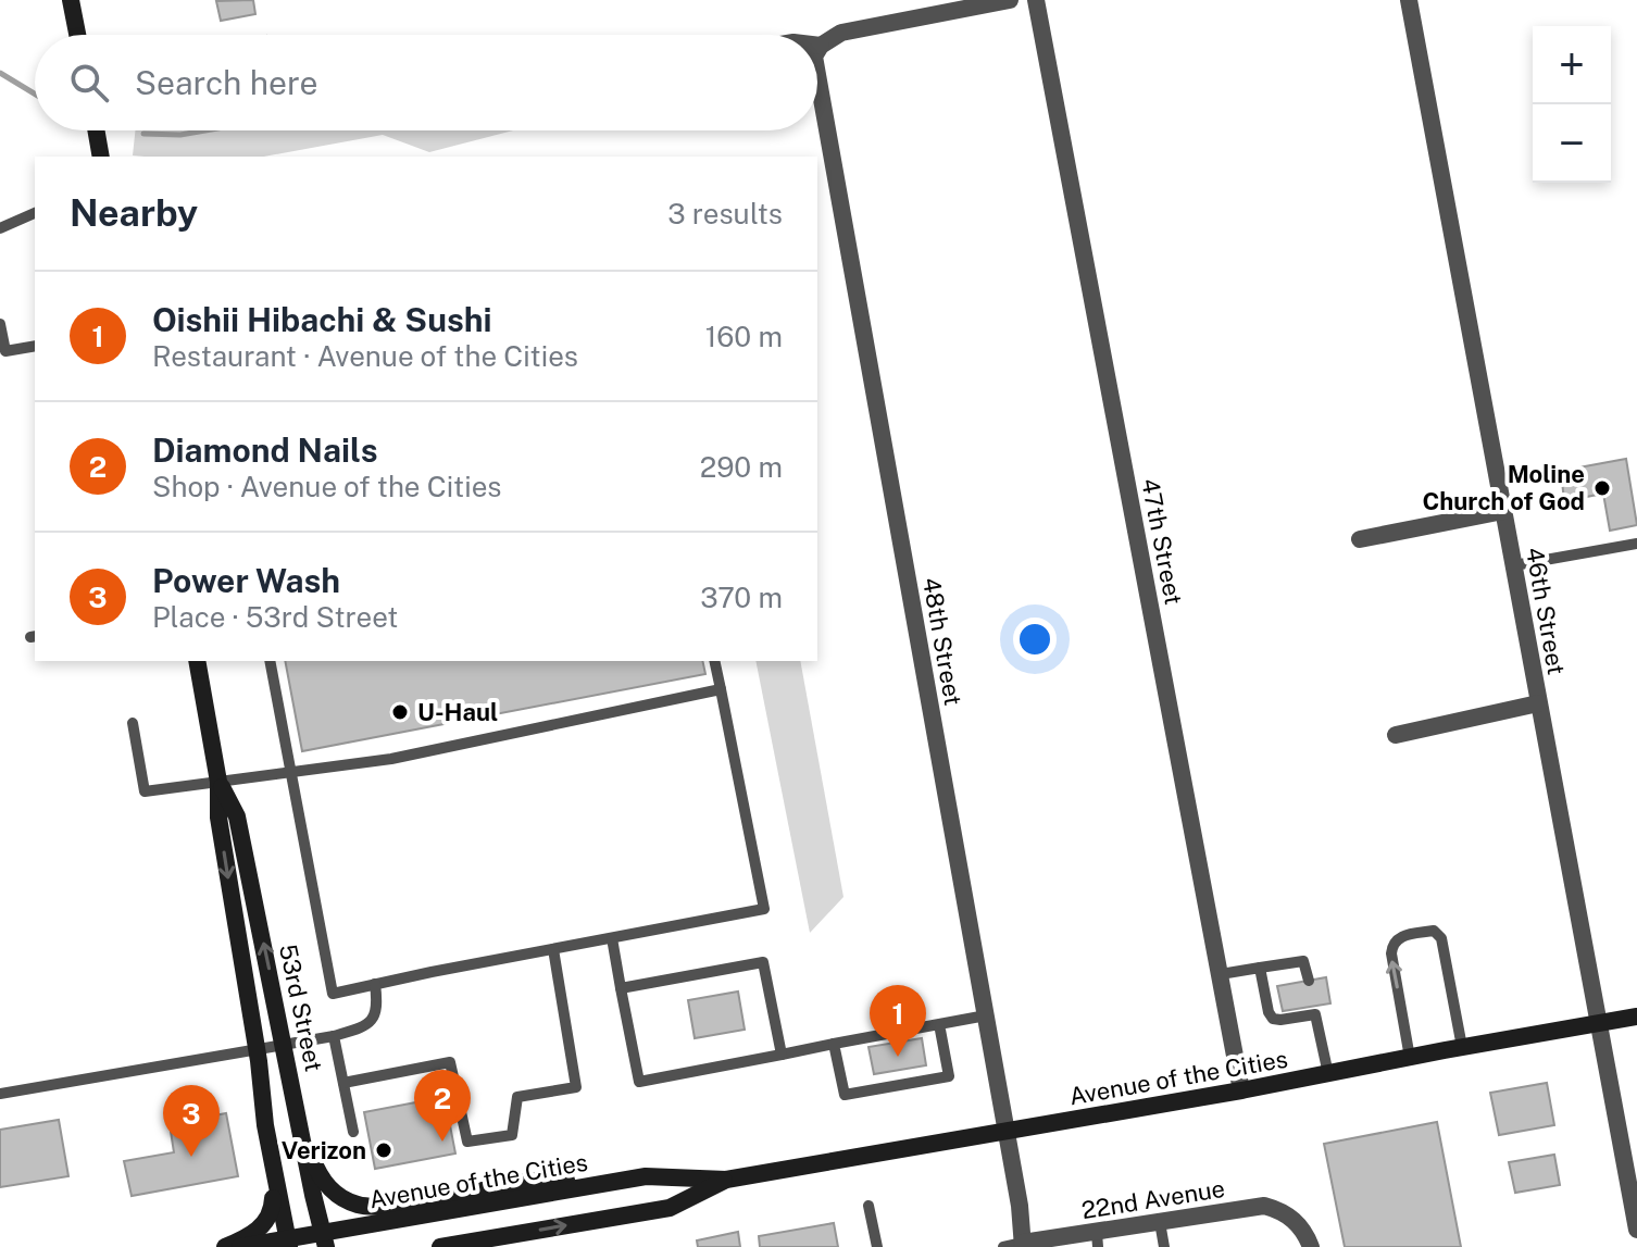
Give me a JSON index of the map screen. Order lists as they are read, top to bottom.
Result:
{
  "streets": {
    "main road": ["53rd Street", "Avenue of the Cities"],
    "street": [
      "47th Street",
      "46th Street",
      "48th Street",
      "22nd Avenue"
    ]
  },
  "crossings": [
    ["47th Street", "Avenue of the Cities"],
    ["46th Street", "Avenue of the Cities"],
    ["48th Street", "Avenue of the Cities"],
    ["48th Street", "22nd Avenue"],
    ["53rd Street", "Avenue of the Cities"]
  ],
  "places": ["Moline Church of God", "U-Haul", "Verizon"],
  "page": {
    "map_buttons": ["+", "−"],
    "search": "Search here",
    "heading": ["Nearby", "3 results"],
    "list": [
      {
        "mark": "1",
        "name": "Oishii Hibachi & Sushi",
        "note": "Restaurant · Avenue of the Cities",
        "value": "160 m"
      },
      {
        "mark": "2",
        "name": "Diamond Nails",
        "note": "Shop · Avenue of the Cities",
        "value": "290 m"
      },
      {
        "mark": "3",
        "name": "Power Wash",
        "note": "Place · 53rd Street",
        "value": "370 m"
      }
    ],
    "pins": ["1", "2", "3"]
  }
}
